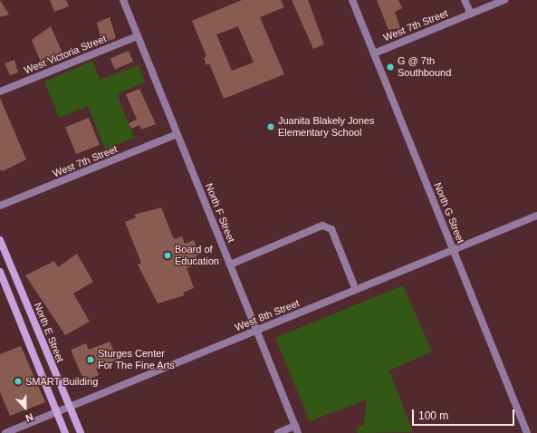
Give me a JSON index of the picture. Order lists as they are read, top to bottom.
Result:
{
  "streets": {
    "main road": ["North E Street"],
    "street": [
      "West 7th Street",
      "West Victoria Street",
      "North F Street",
      "North G Street",
      "West 8th Street"
    ]
  },
  "crossings": [
    ["West 7th Street", "North F Street"],
    ["West 7th Street", "North G Street"],
    ["West Victoria Street", "North F Street"],
    ["North F Street", "West 8th Street"],
    ["North G Street", "West 8th Street"],
    ["West 8th Street", "North E Street"]
  ],
  "places": [
    "G @ 7th Southbound",
    "Juanita Blakely Jones Elementary School",
    "Board of Education",
    "Sturges Center For The Fine Arts",
    "SMART Building"
  ],
  "scale_bar": "100 m",
  "north": "bottom"
}
